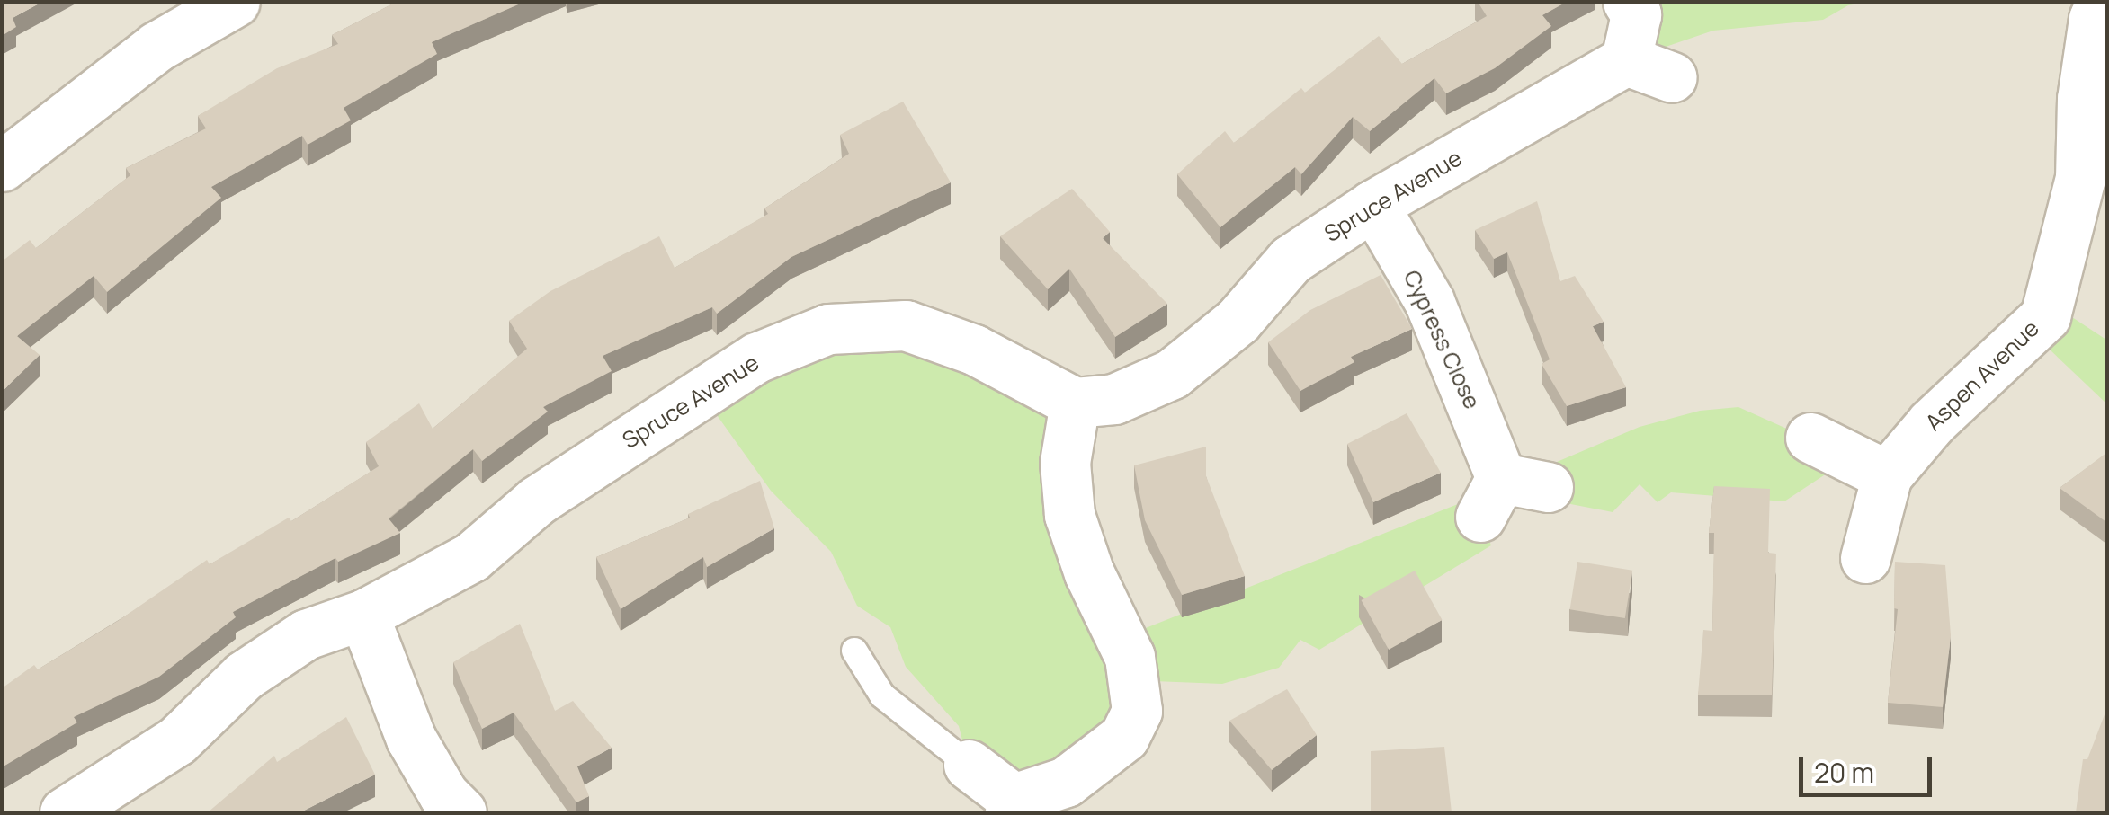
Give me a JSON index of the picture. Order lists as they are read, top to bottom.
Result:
{
  "streets": {
    "street": ["Spruce Avenue", "Cypress Close", "Aspen Avenue"]
  },
  "crossings": [
    ["Spruce Avenue", "Cypress Close"]
  ],
  "scale_bar": "20 m"
}
